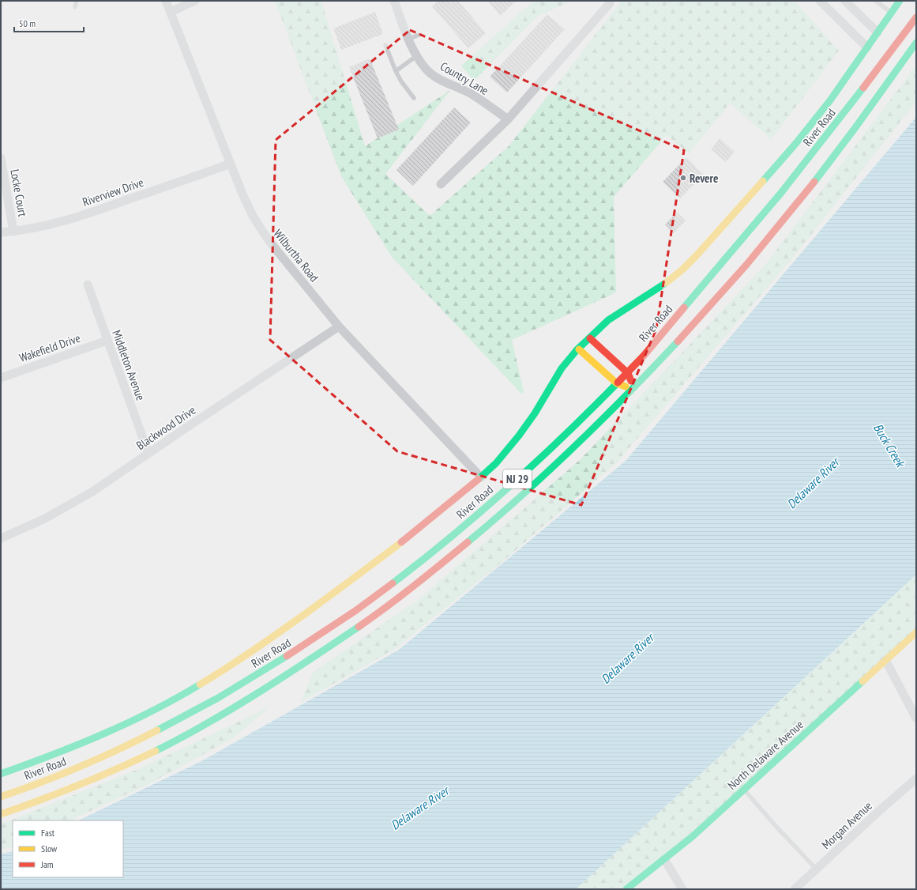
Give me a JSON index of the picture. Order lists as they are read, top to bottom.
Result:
{
  "streets": {
    "main road": ["River Road", "NJ 29", "North Delaware Avenue"],
    "street": [
      "Country Lane",
      "Riverview Drive",
      "Locke Court",
      "Wilburtha Road",
      "Wakefield Drive",
      "Middleton Avenue",
      "Blackwood Drive",
      "Morgan Avenue"
    ]
  },
  "crossings": [
    ["River Road", "Wilburtha Road"],
    ["Riverview Drive", "Locke Court"],
    ["Riverview Drive", "Wilburtha Road"],
    ["Wilburtha Road", "Blackwood Drive"],
    ["Wakefield Drive", "Middleton Avenue"],
    ["Middleton Avenue", "Blackwood Drive"]
  ],
  "water": ["Buck Creek", "Delaware River"],
  "places": ["Revere"],
  "legend": ["Fast", "Slow", "Jam"],
  "scale_bar": "50 m"
}
